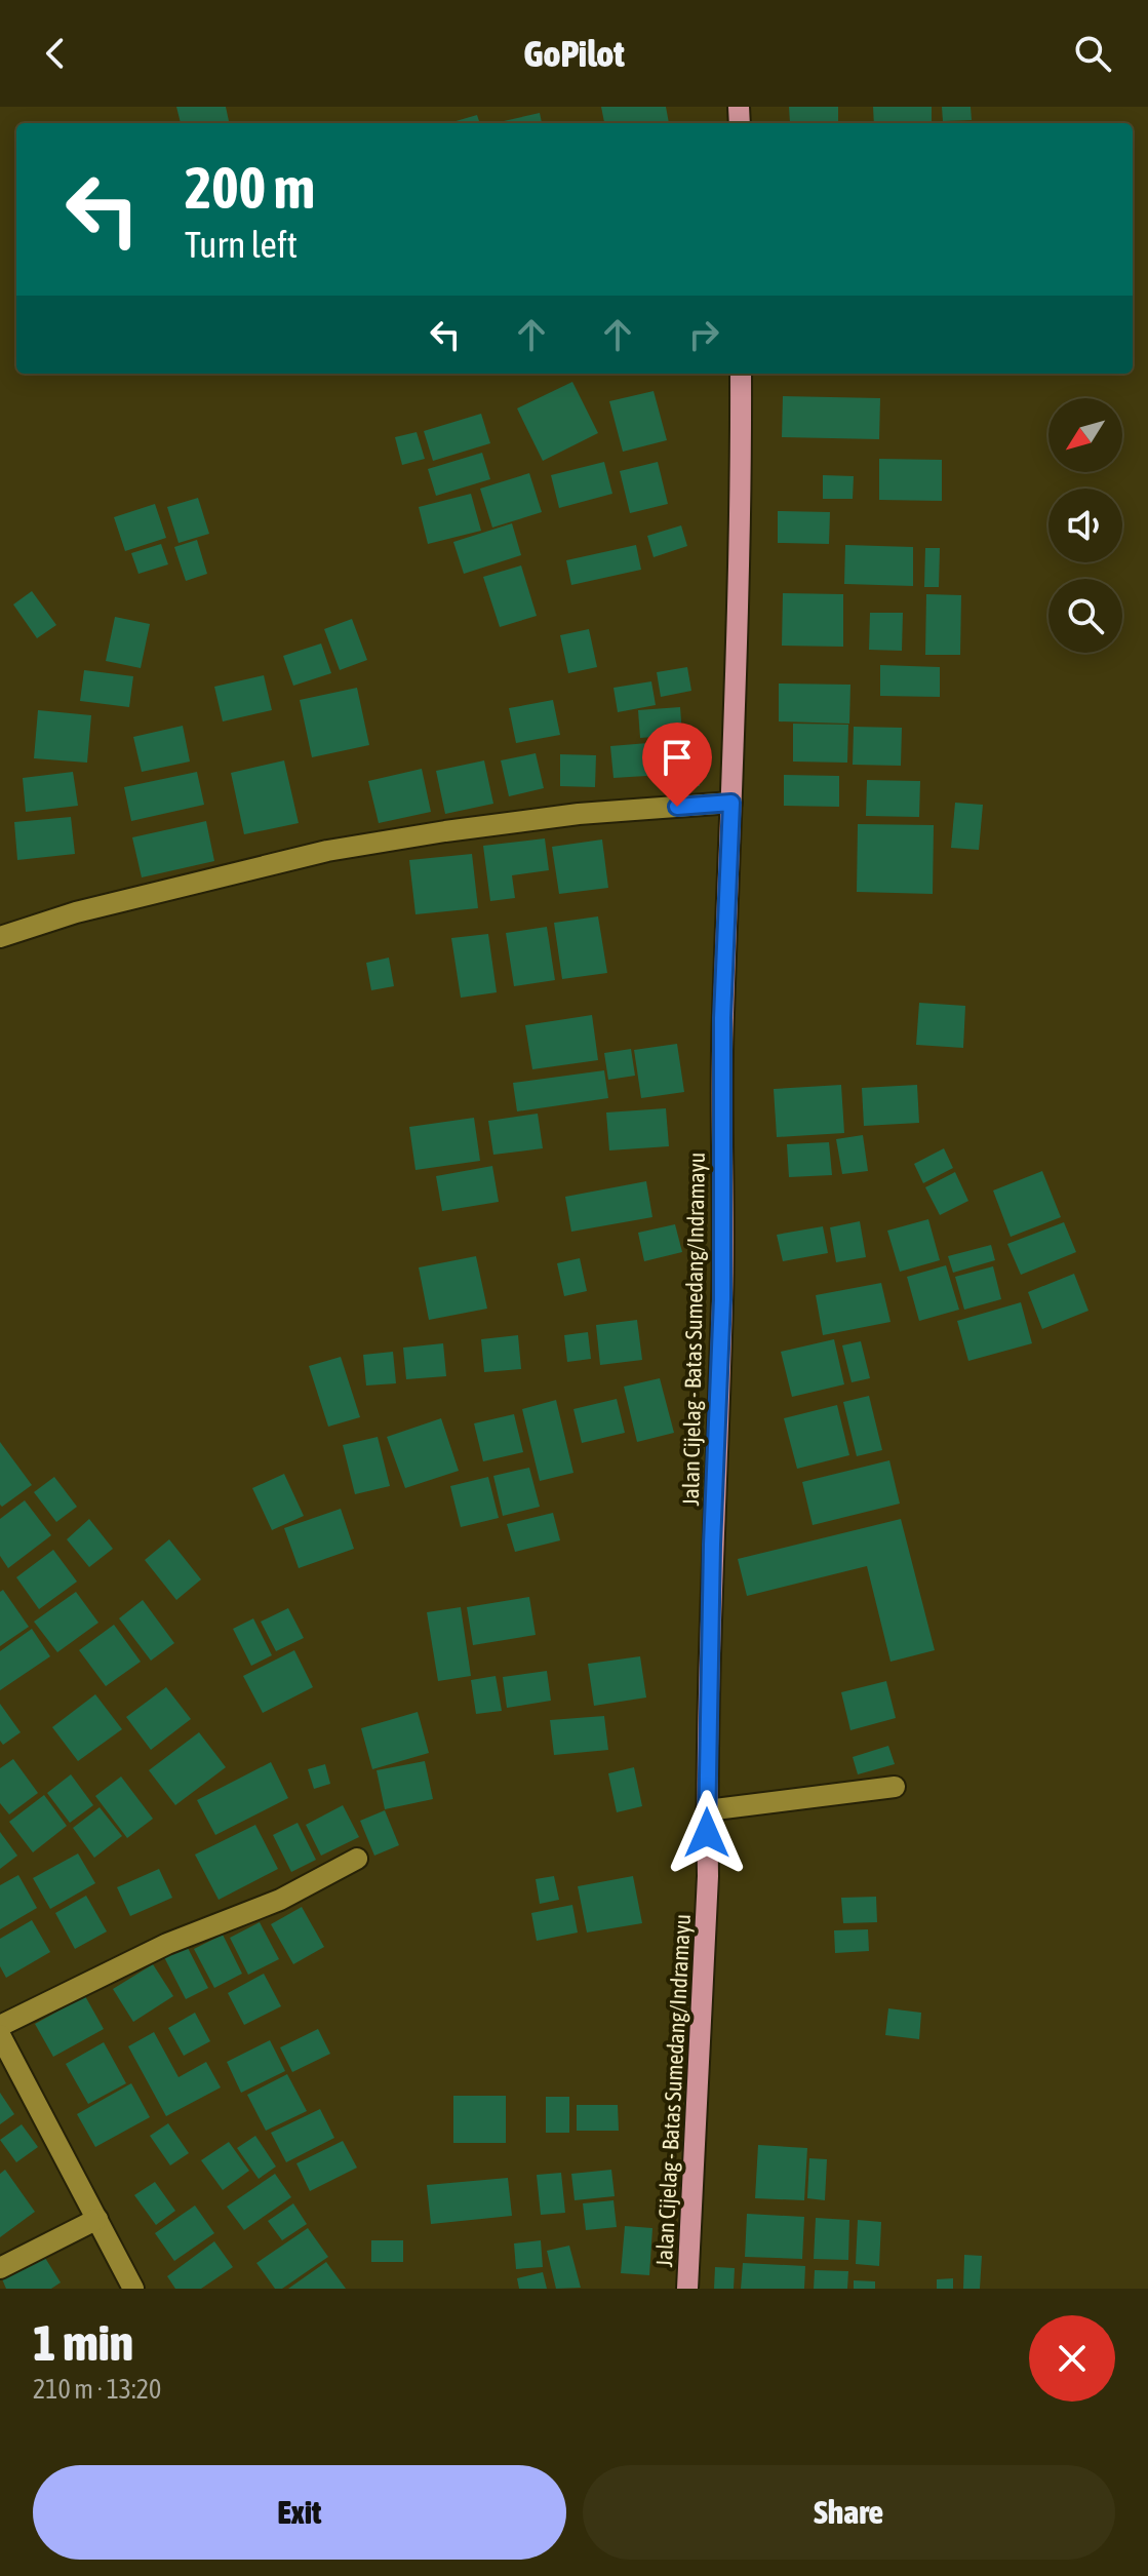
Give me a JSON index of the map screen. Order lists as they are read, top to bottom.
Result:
{
  "streets": {
    "main road": ["Jalan Cijelag - Batas Sumedang/Indramayu"]
  },
  "north": "bottom left",
  "page": {
    "header": "GoPilot",
    "turn": ["200 m", "Turn left"],
    "heading": ["1 min", "210 m · 13:20"],
    "buttons": ["Exit", "Share"]
  }
}
